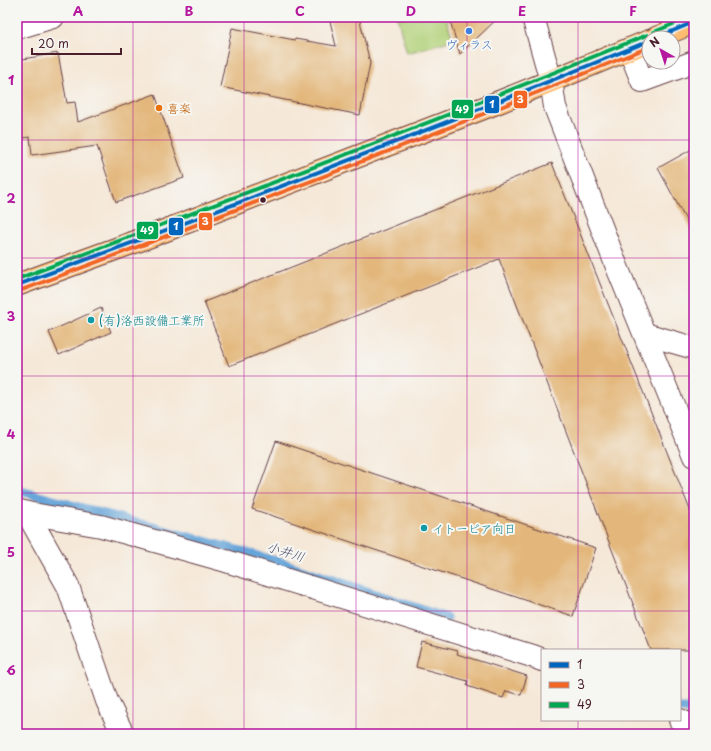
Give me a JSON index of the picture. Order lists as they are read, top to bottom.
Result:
{
  "water": ["小井川"],
  "places": [
    "ヴィラス",
    "喜楽",
    "(有)洛西設備工業所",
    "イトーピア向日"
  ],
  "lines": ["transit line 49", "transit line 1", "transit line 3"],
  "legend": ["1", "3", "49"],
  "scale_bar": "20 m",
  "north": "top left",
  "grid": {
    "columns": [
      "A",
      "B",
      "C",
      "D",
      "E",
      "F"
    ],
    "rows": [
      "1",
      "2",
      "3",
      "4",
      "5",
      "6"
    ]
  }
}
